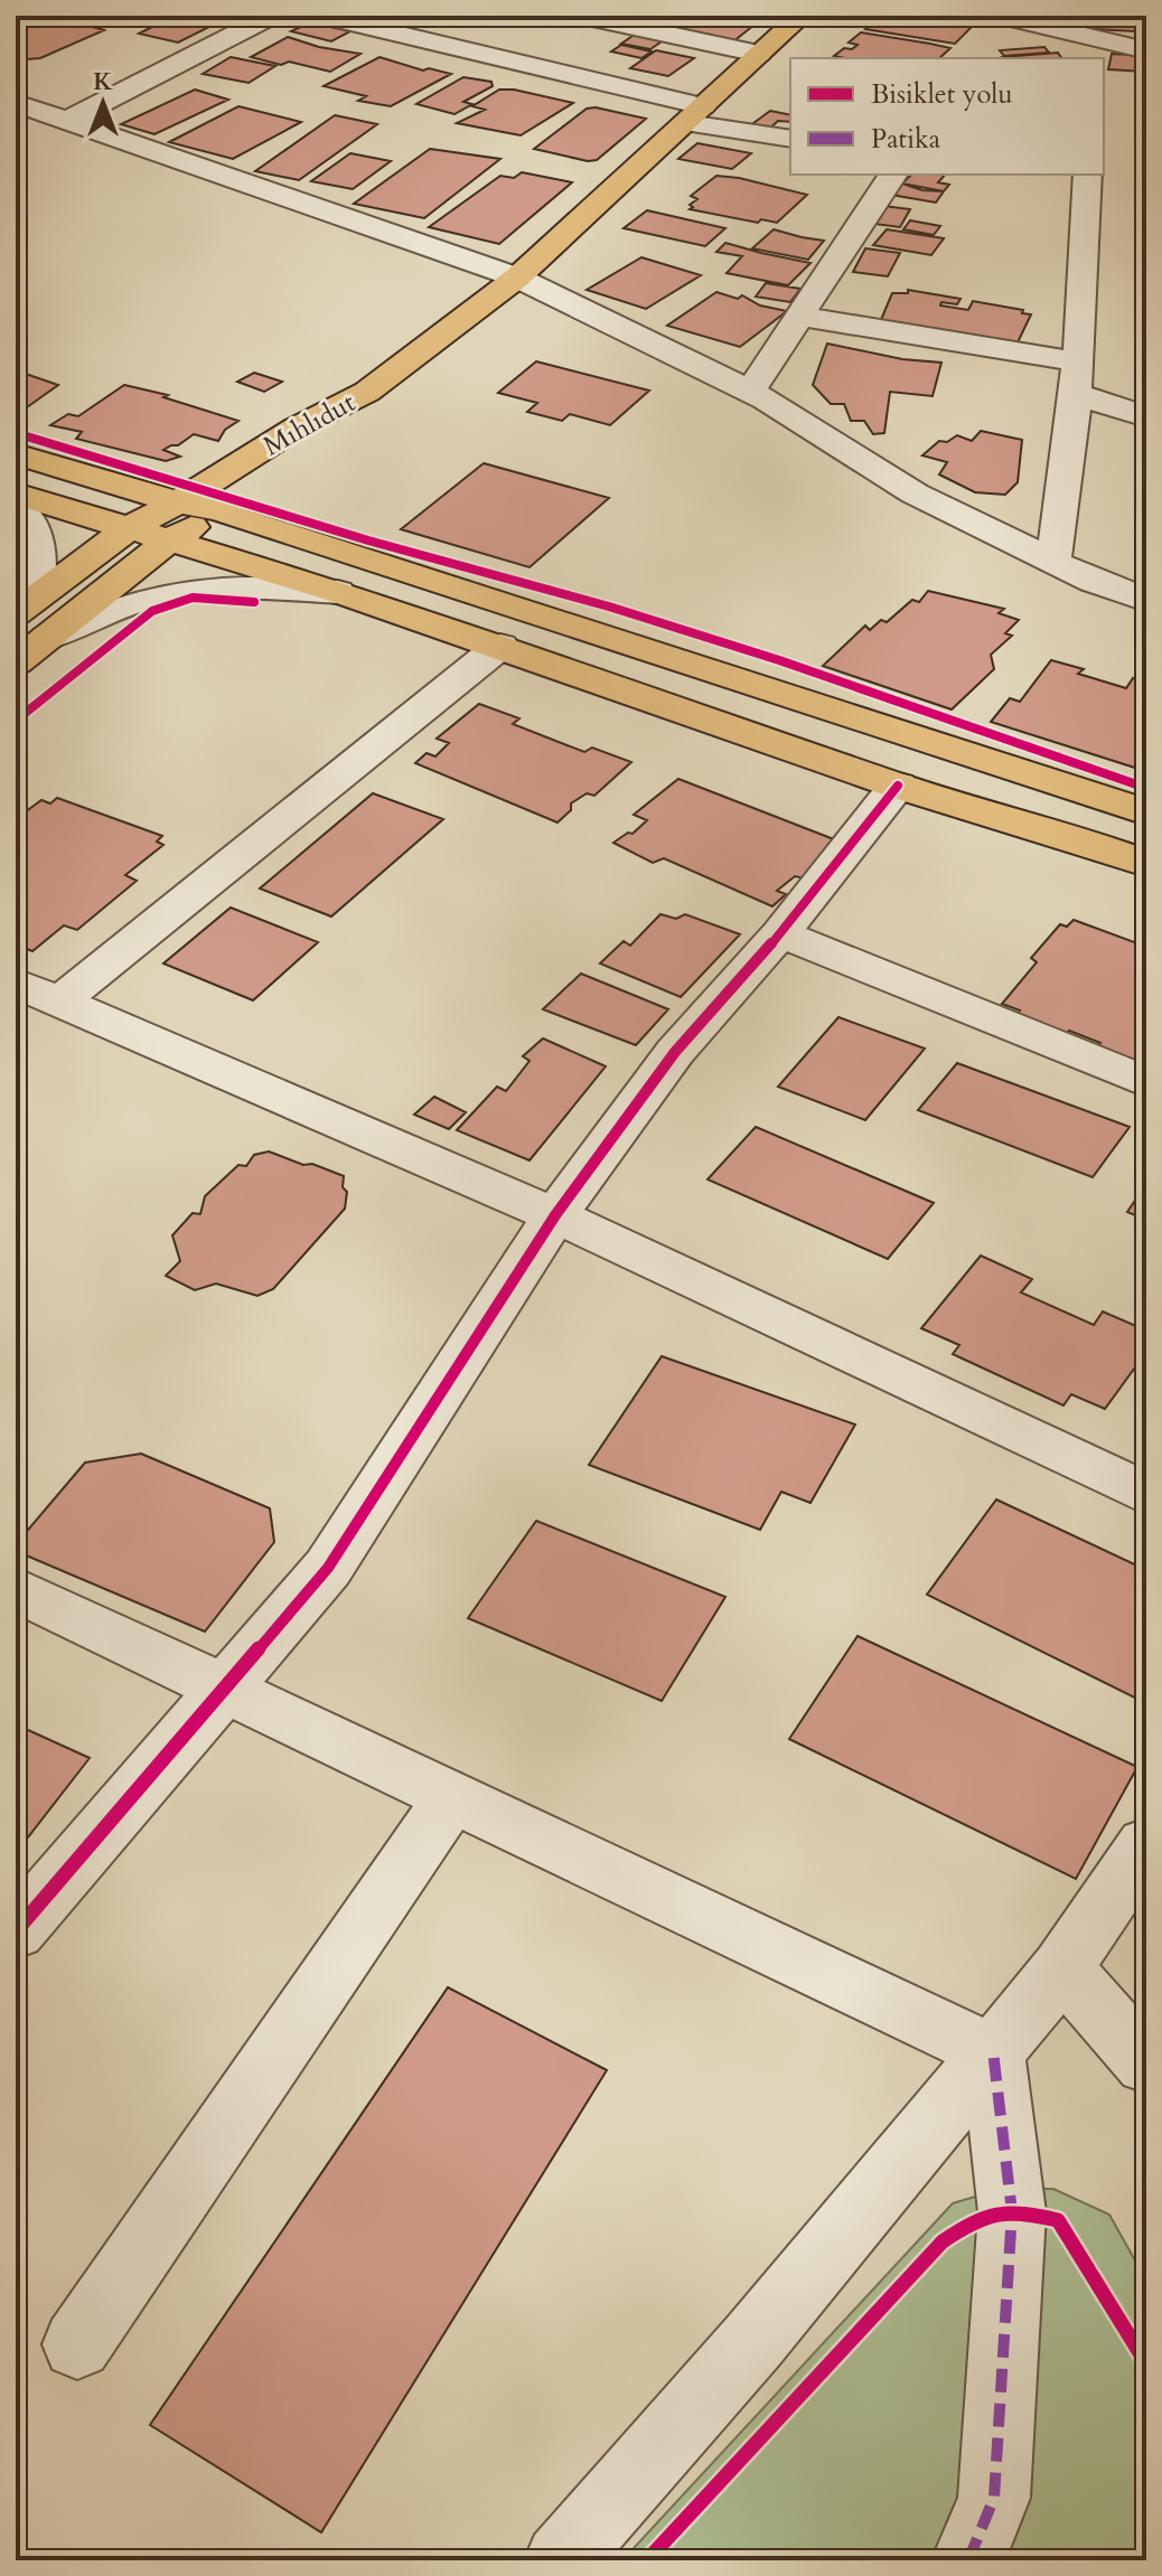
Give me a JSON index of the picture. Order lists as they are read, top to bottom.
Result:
{
  "streets": {
    "main road": ["Mıhlıdut"]
  },
  "legend": ["Bisiklet yolu", "Patika"],
  "north": "top"
}
